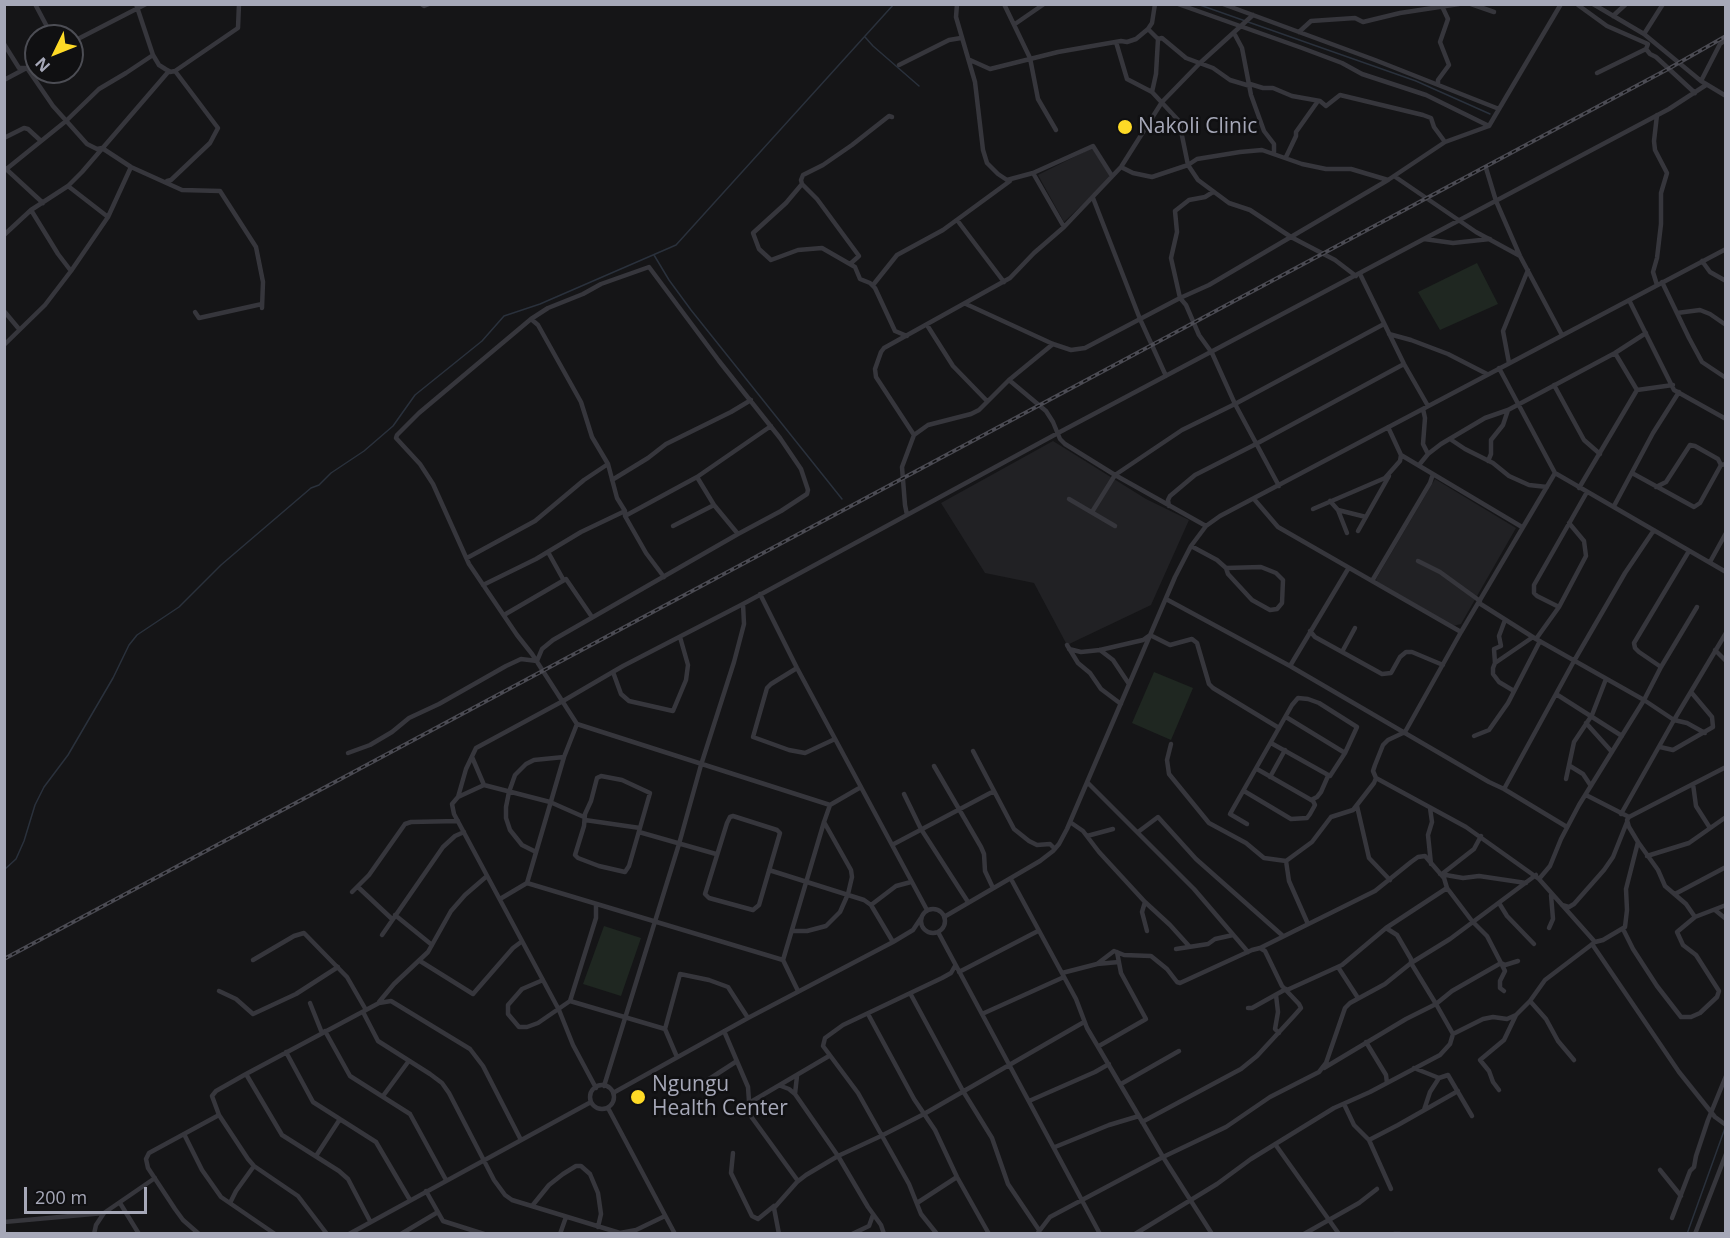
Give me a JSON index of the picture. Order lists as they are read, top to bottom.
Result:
{
  "places": ["Nakoli Clinic", "Ngungu Health Center"],
  "scale_bar": "200 m",
  "north": "bottom left"
}
